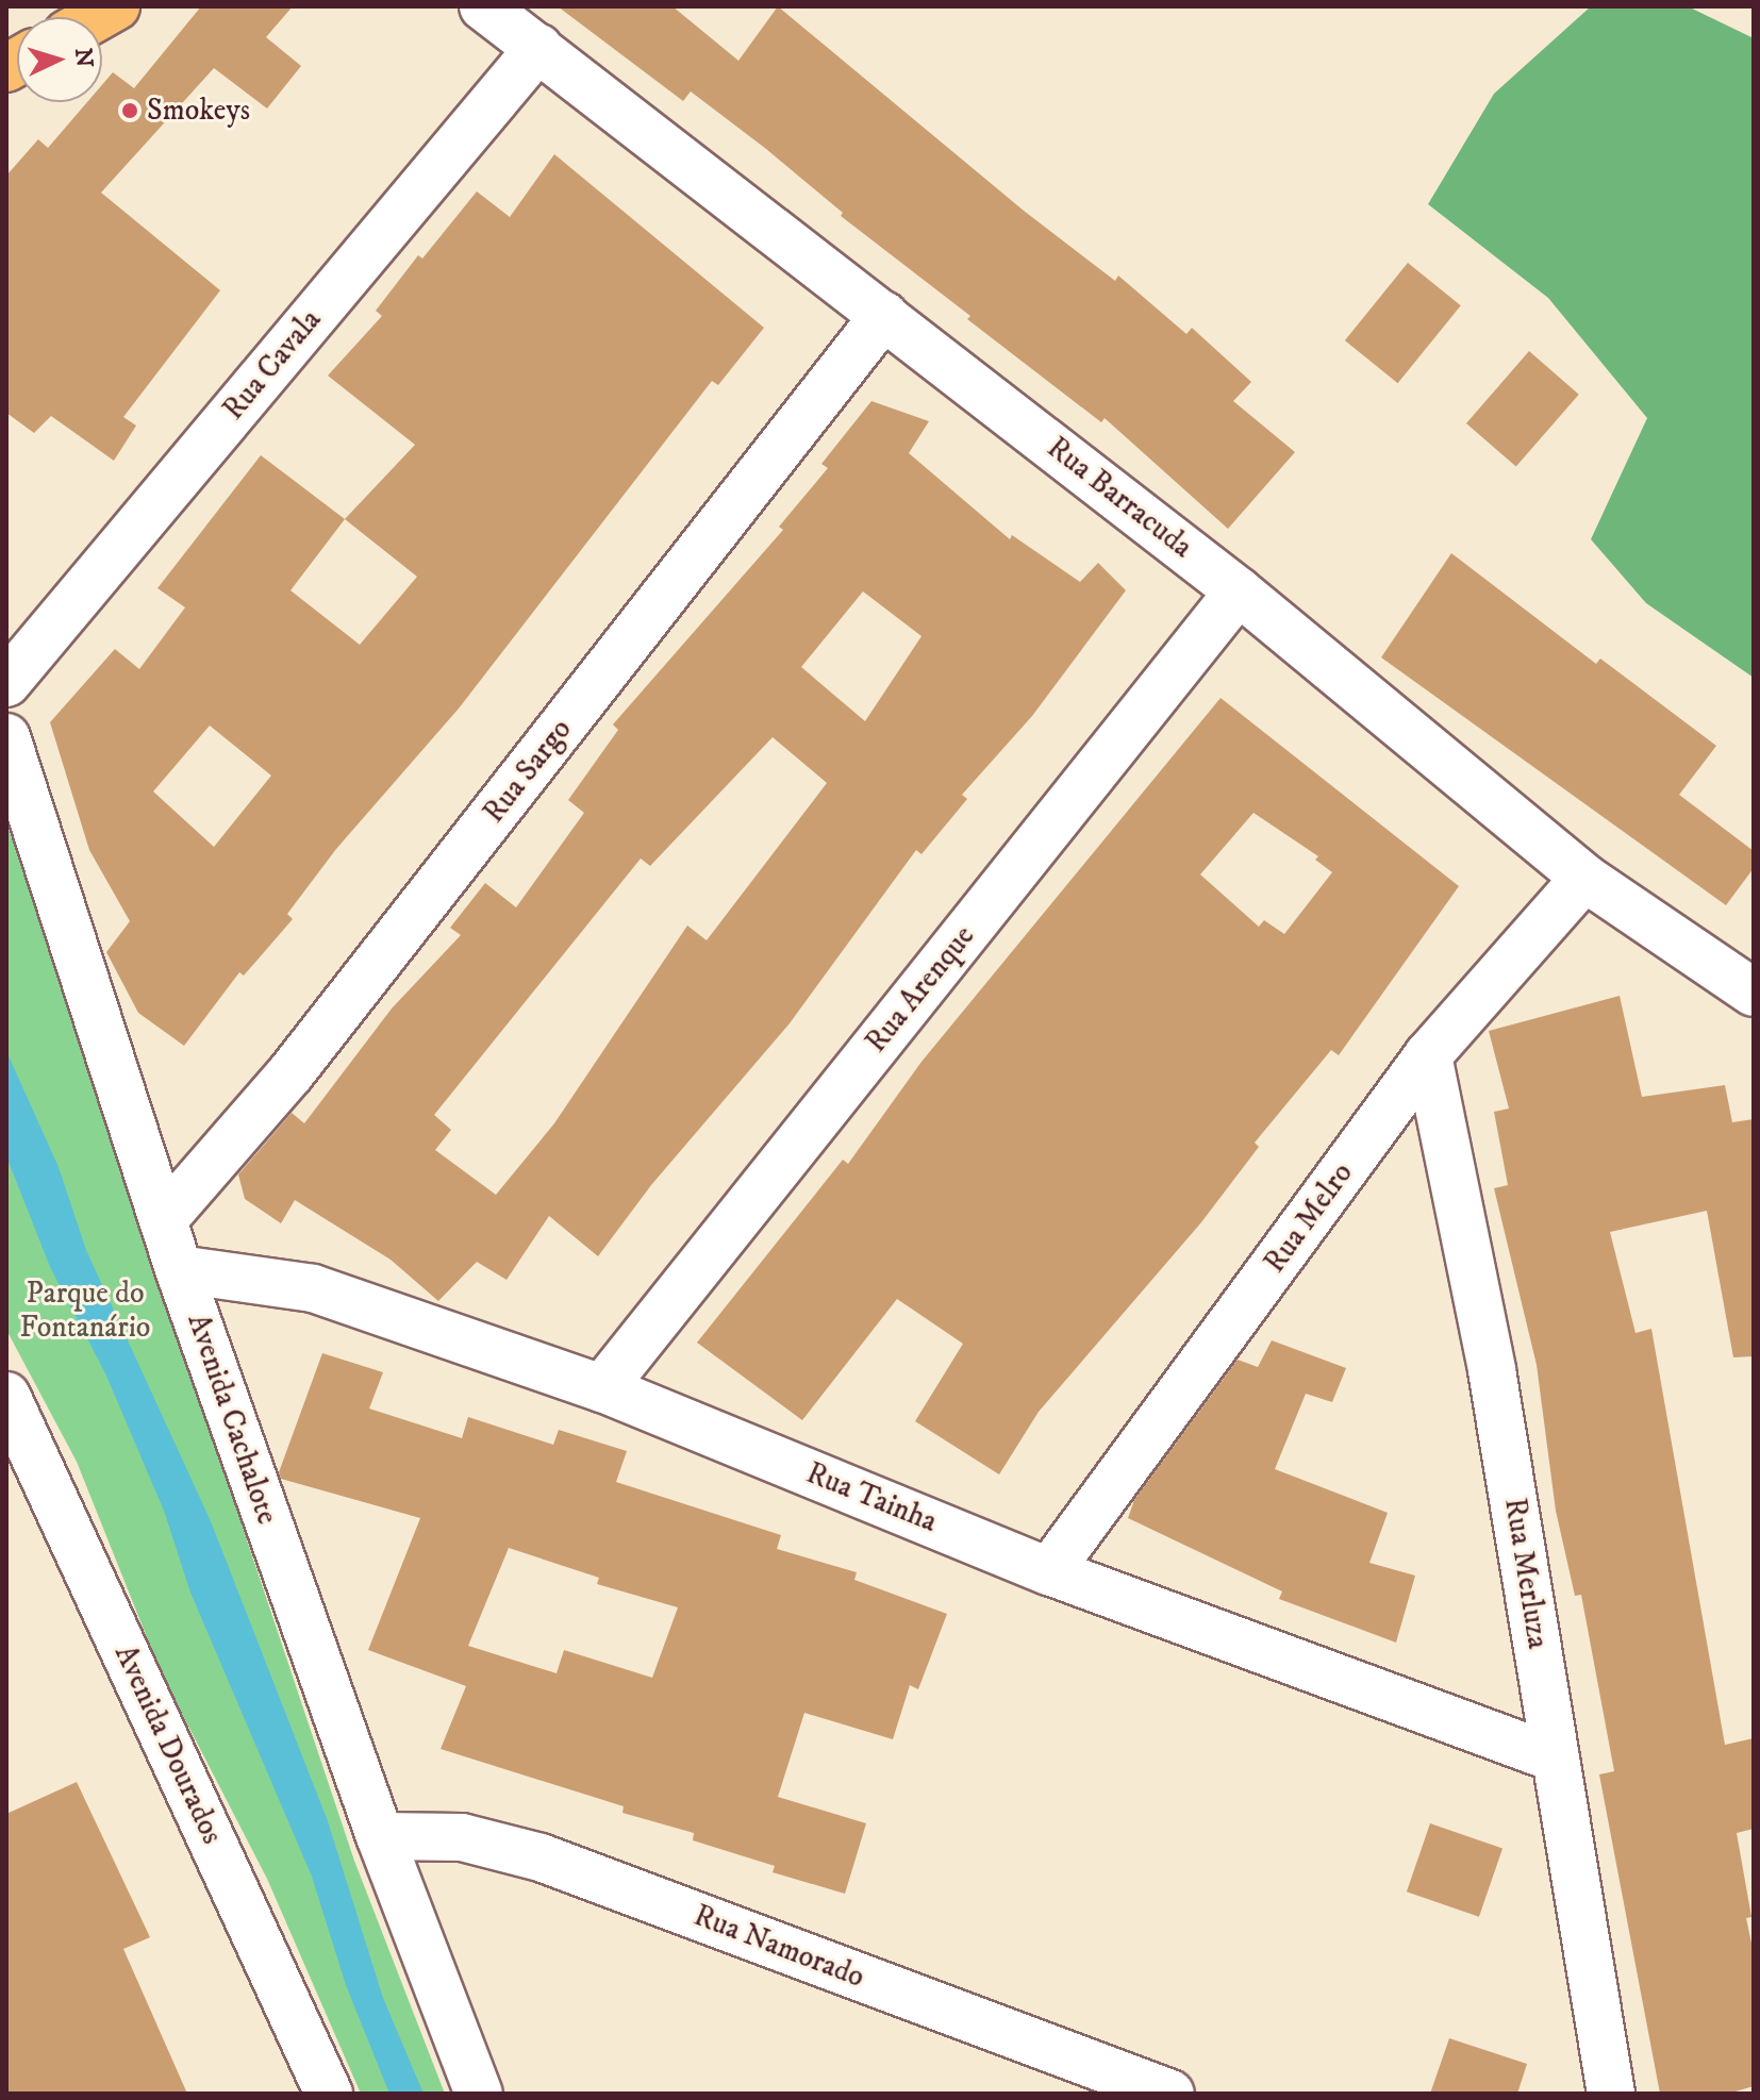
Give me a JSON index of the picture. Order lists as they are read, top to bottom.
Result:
{
  "streets": {
    "street": [
      "Rua Cavala",
      "Rua Barracuda",
      "Rua Sargo",
      "Rua Arenque",
      "Rua Melro",
      "Avenida Cachalote",
      "Rua Tainha",
      "Rua Merluza",
      "Avenida Dourados",
      "Rua Namorado"
    ]
  },
  "crossings": [
    ["Rua Cavala", "Rua Barracuda"],
    ["Rua Barracuda", "Rua Sargo"],
    ["Rua Barracuda", "Rua Arenque"],
    ["Rua Barracuda", "Rua Melro"],
    ["Rua Sargo", "Avenida Cachalote"],
    ["Rua Arenque", "Rua Tainha"],
    ["Rua Melro", "Rua Tainha"],
    ["Rua Melro", "Rua Merluza"],
    ["Avenida Cachalote", "Rua Tainha"],
    ["Avenida Cachalote", "Rua Namorado"],
    ["Rua Tainha", "Rua Merluza"]
  ],
  "parks": ["Parque do Fontanário"],
  "places": ["Smokeys"],
  "north": "right"
}
